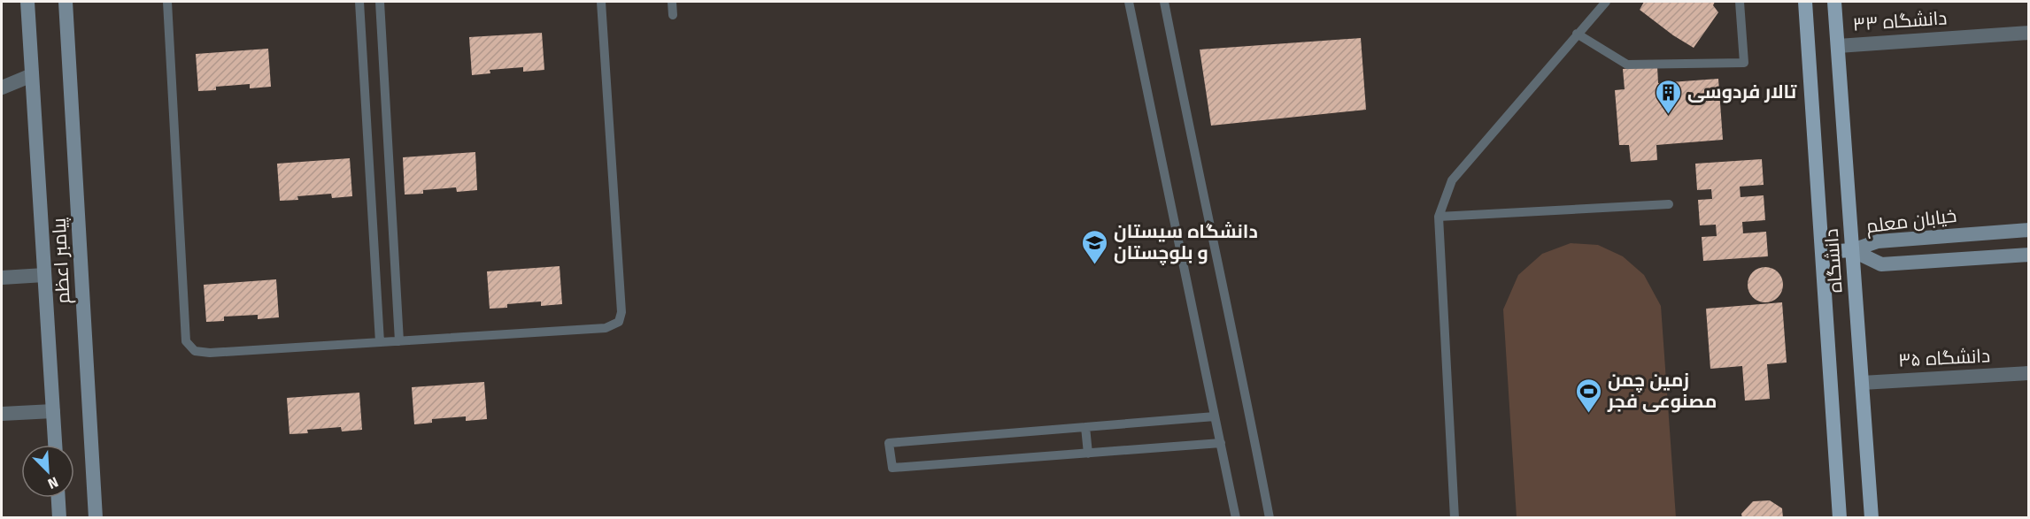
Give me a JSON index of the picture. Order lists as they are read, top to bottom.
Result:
{
  "streets": {
    "main road": ["خیابان معلم", "پیامبر اعظم", "دانشگاه"],
    "street": ["دانشگاه ۳۳", "دانشگاه ۳۵"]
  },
  "crossings": [
    ["دانشگاه ۳۳", "دانشگاه"],
    ["خیابان معلم", "دانشگاه"],
    ["دانشگاه", "دانشگاه ۳۵"]
  ],
  "places": {
    "building": ["تالار فردوسی"],
    "school or university": ["دانشگاه سیستان و بلوچستان"],
    "sports": ["زمین چمن مصنوعی فجر"]
  },
  "north": "bottom right"
}
